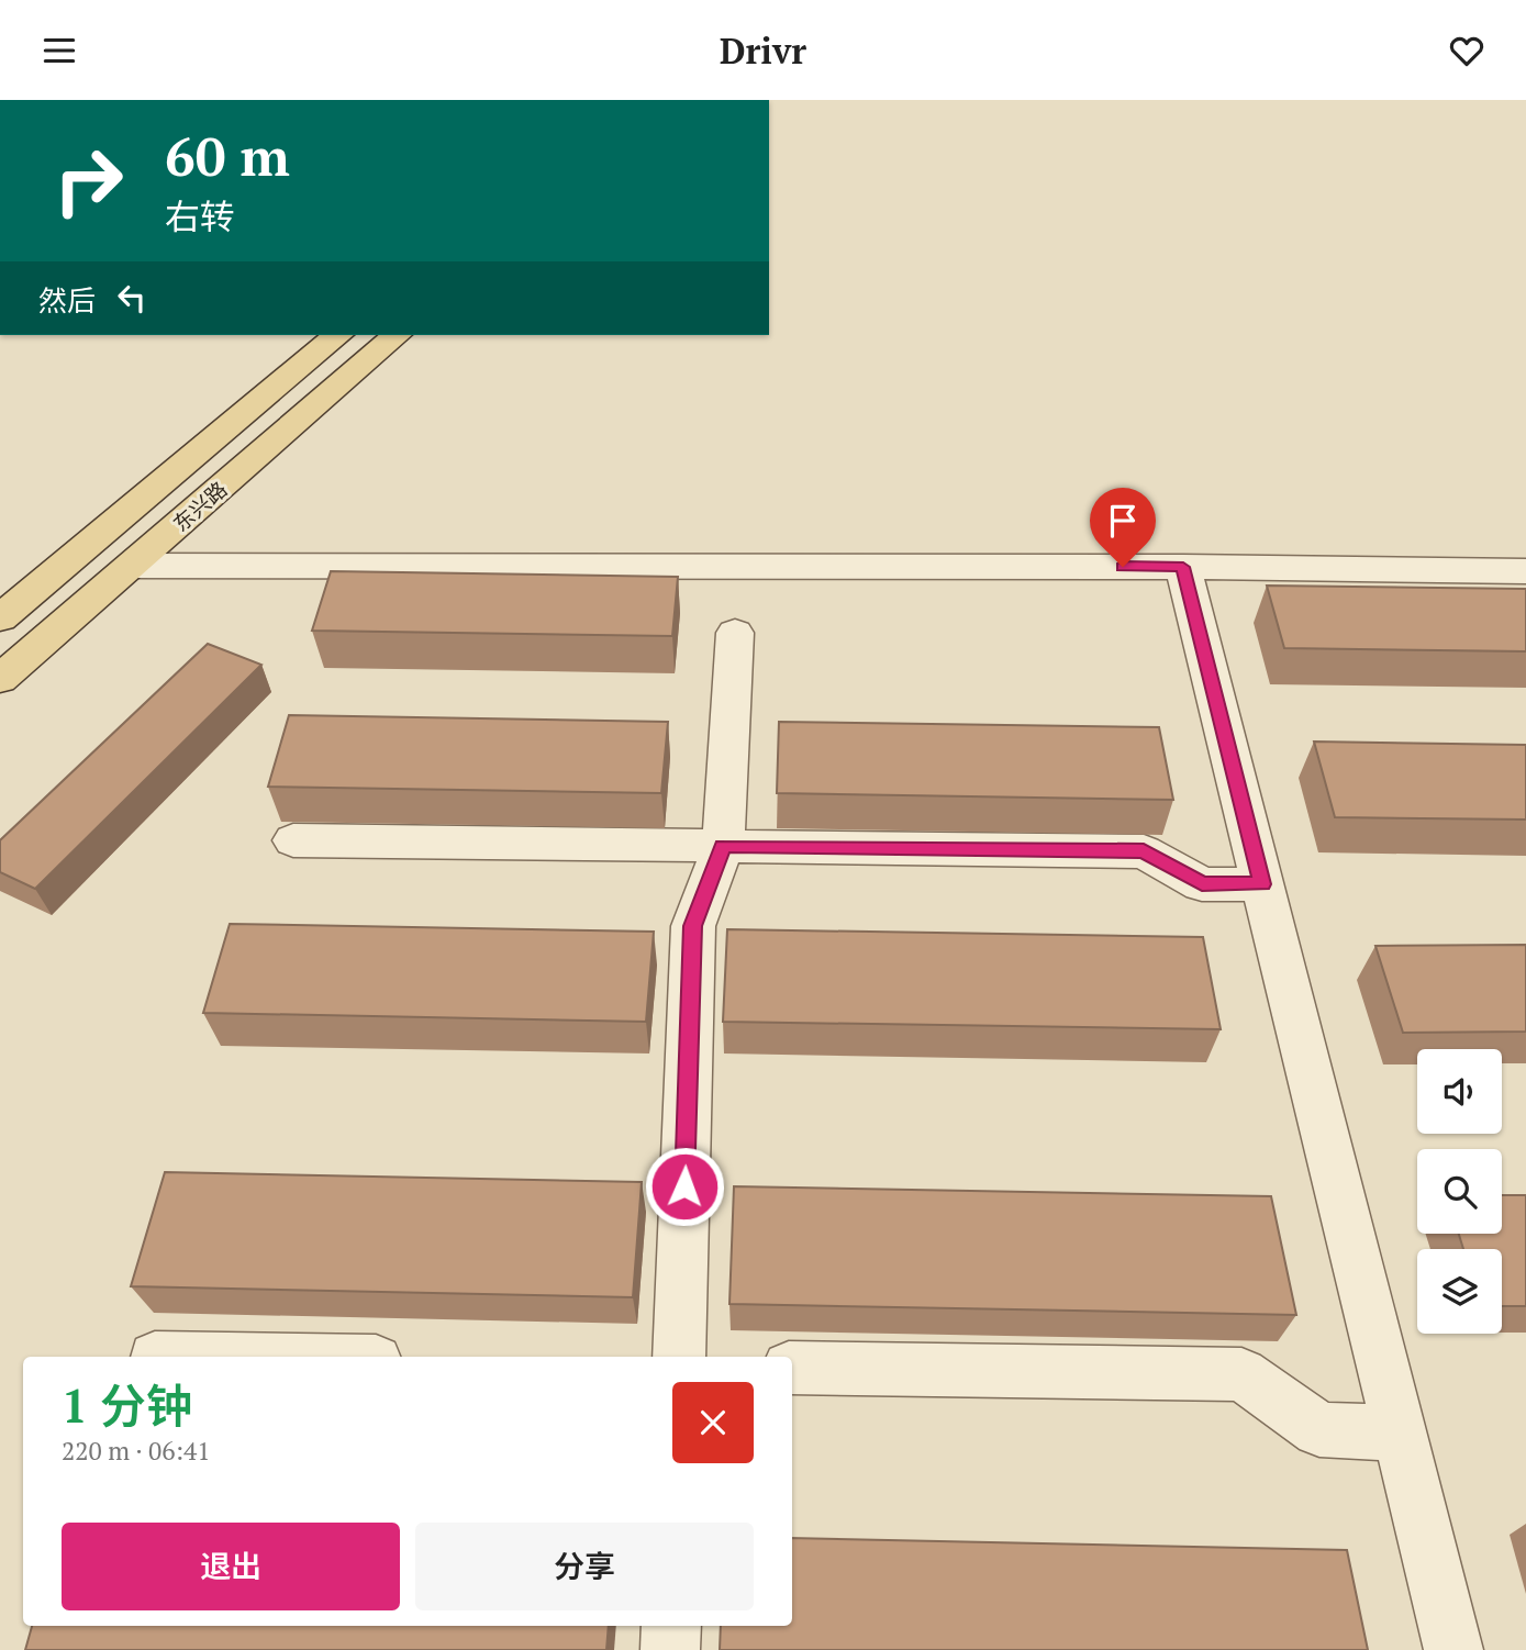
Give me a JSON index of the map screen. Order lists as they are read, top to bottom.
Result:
{
  "streets": {
    "main road": ["东兴路"]
  },
  "page": {
    "header": "Drivr",
    "turn": ["60 m", "右转"],
    "then": "然后",
    "heading": ["1 分钟", "220 m · 06:41"],
    "buttons": ["退出", "分享"]
  }
}
